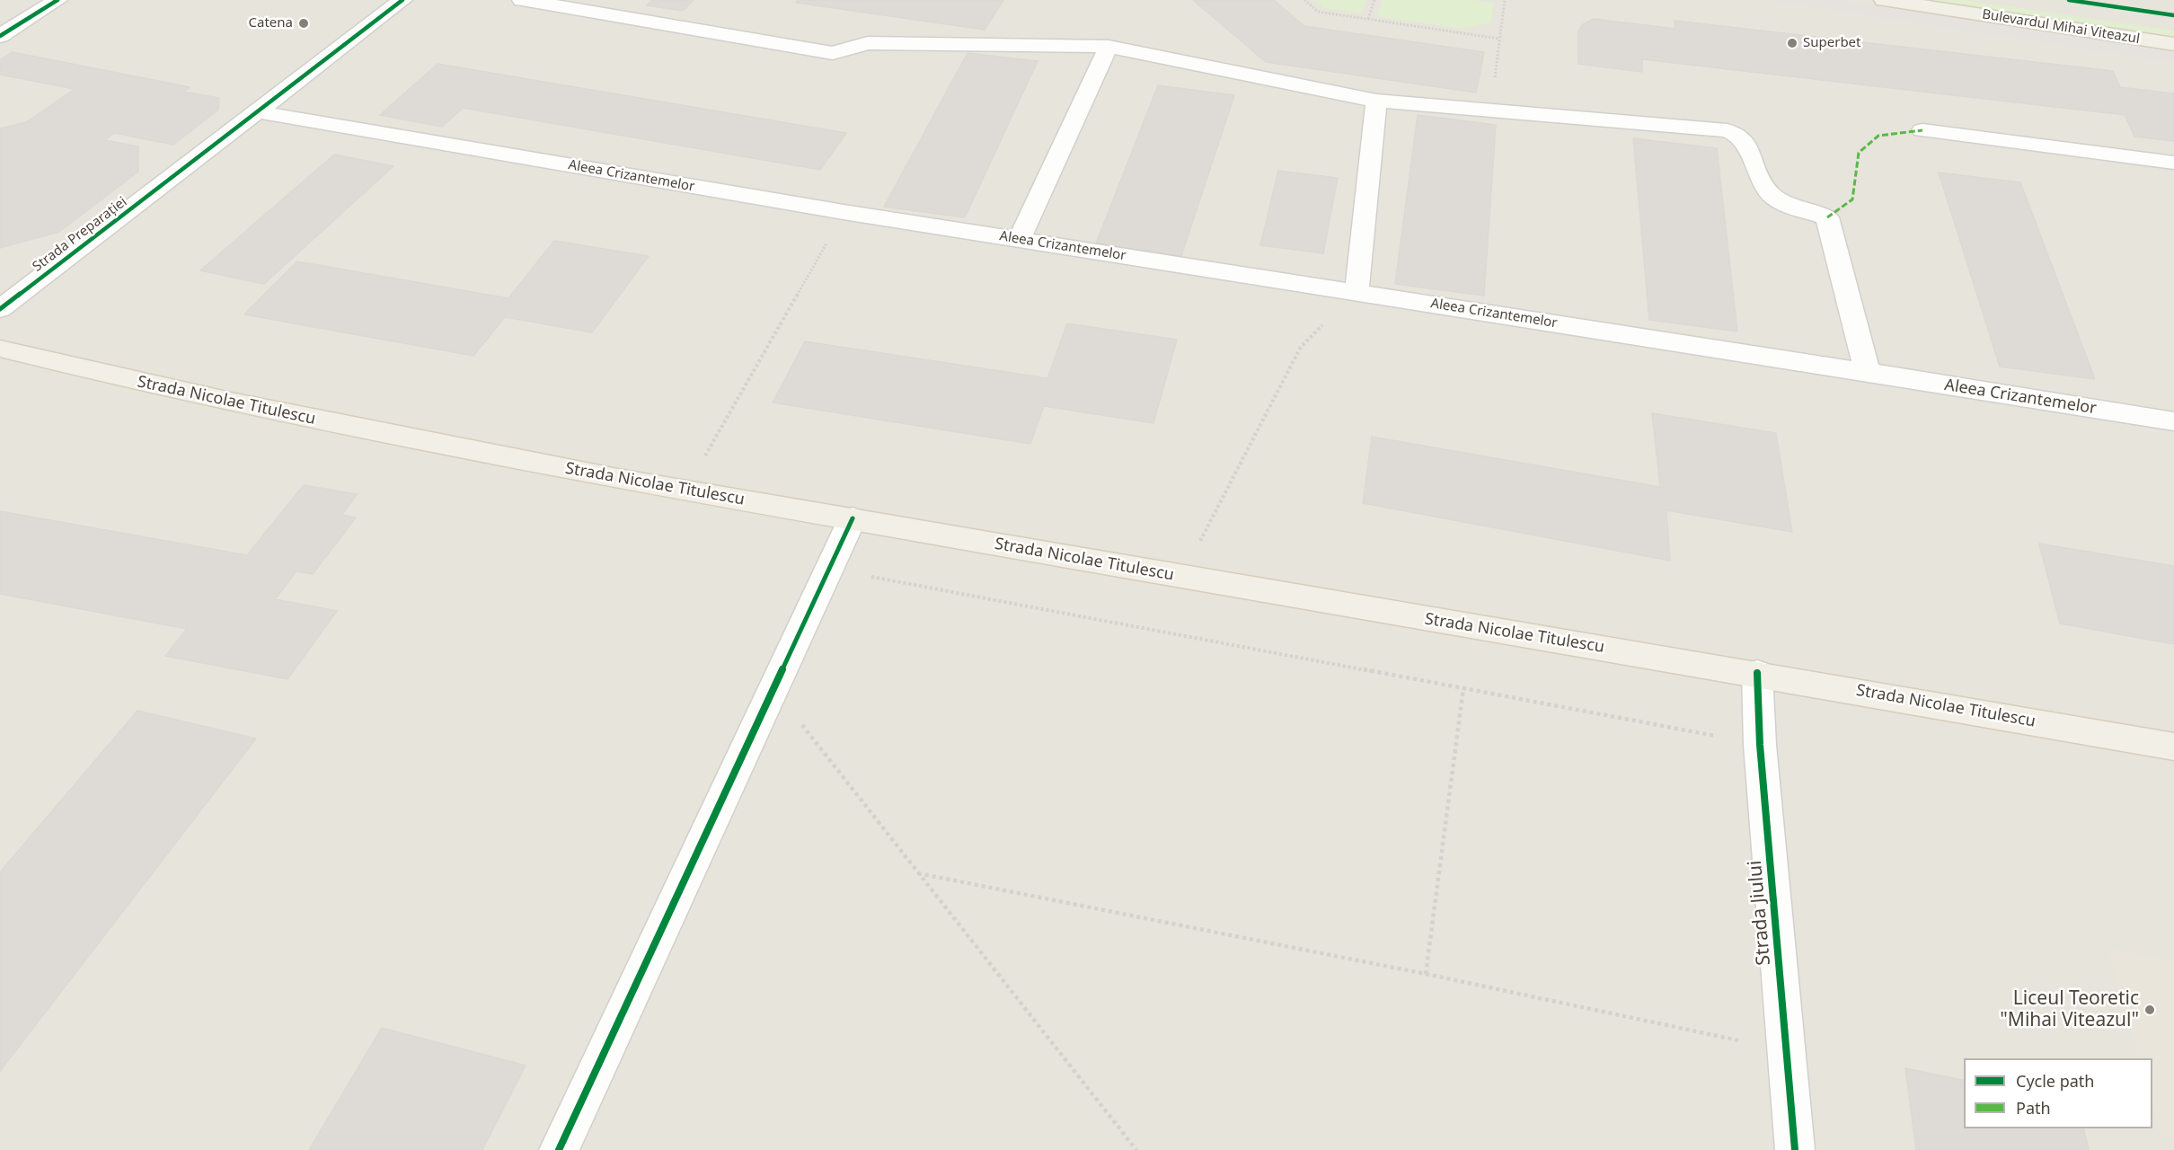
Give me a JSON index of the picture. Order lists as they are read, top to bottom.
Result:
{
  "streets": {
    "main road": ["Bulevardul Mihai Viteazul", "Strada Nicolae Titulescu"],
    "street": ["Aleea Crizantemelor", "Strada Preparației", "Strada Jiului"]
  },
  "crossings": [
    ["Aleea Crizantemelor", "Strada Preparației"],
    ["Strada Nicolae Titulescu", "Strada Jiului"]
  ],
  "places": ["Catena", "Superbet", "Liceul Teoretic \"Mihai Viteazul\""],
  "legend": ["Cycle path", "Path"]
}
